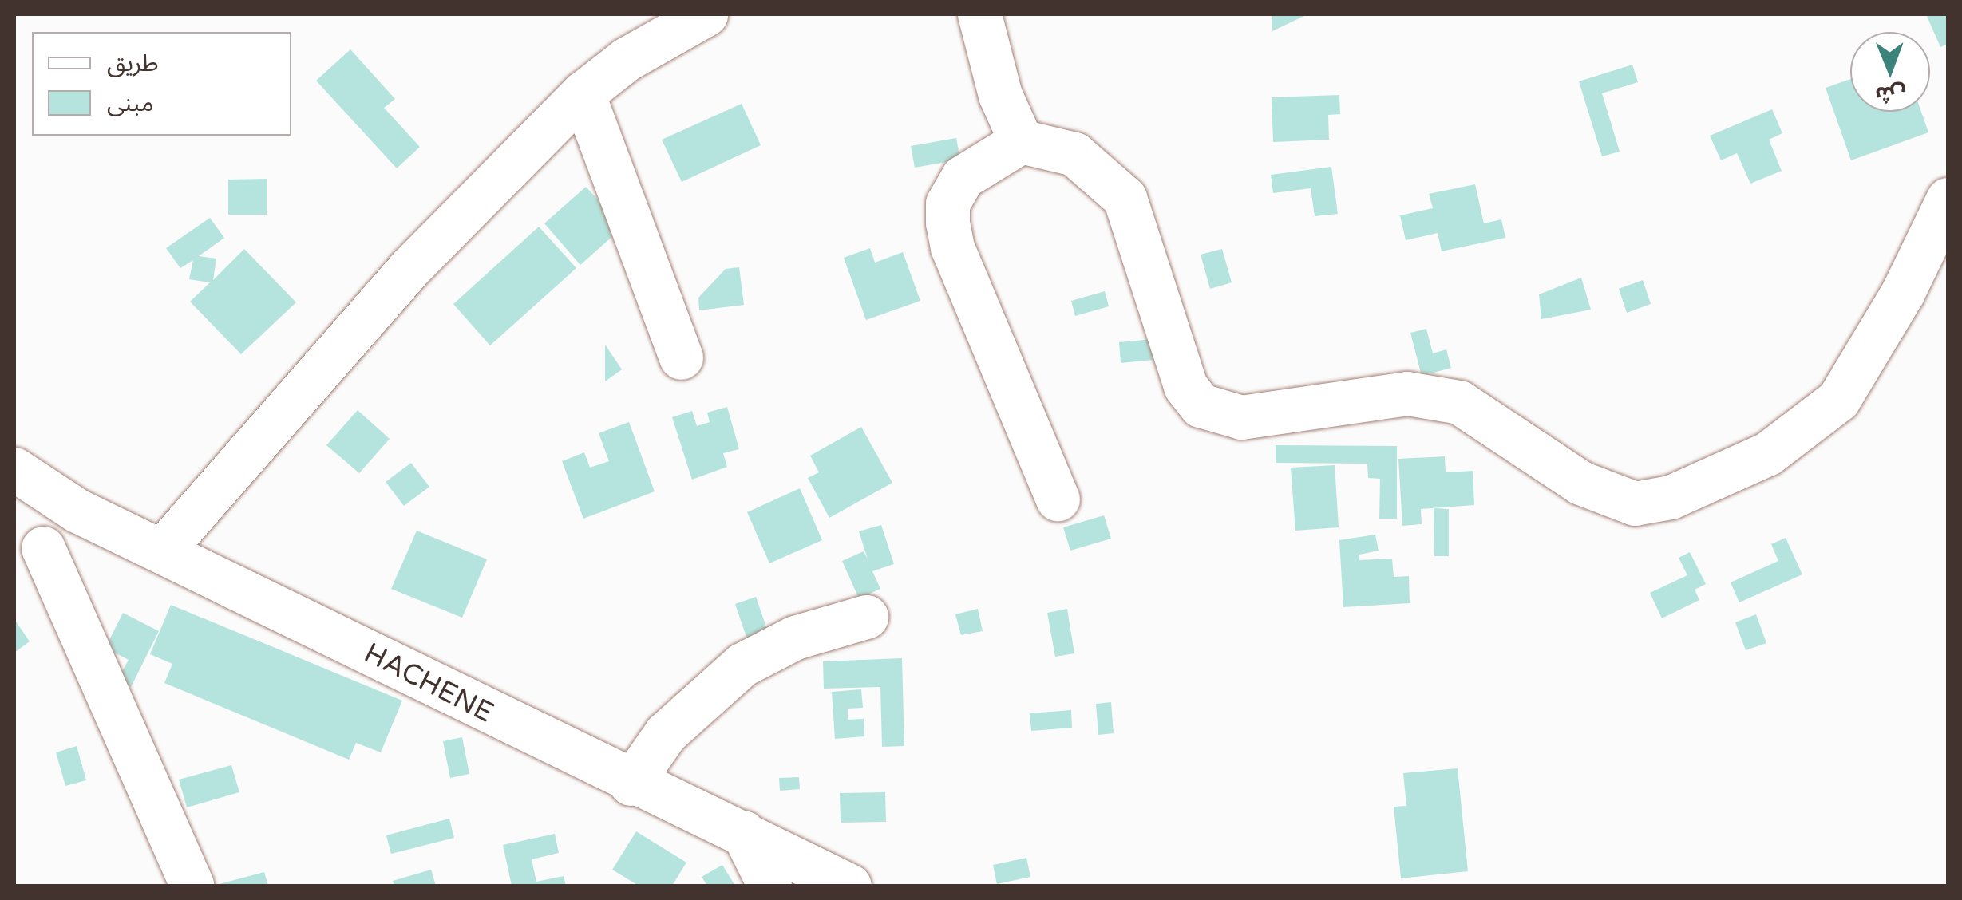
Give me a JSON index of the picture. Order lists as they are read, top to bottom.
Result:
{
  "streets": {
    "street": ["HACHENE"]
  },
  "legend": ["طريق", "مبنى"],
  "north": "bottom"
}
